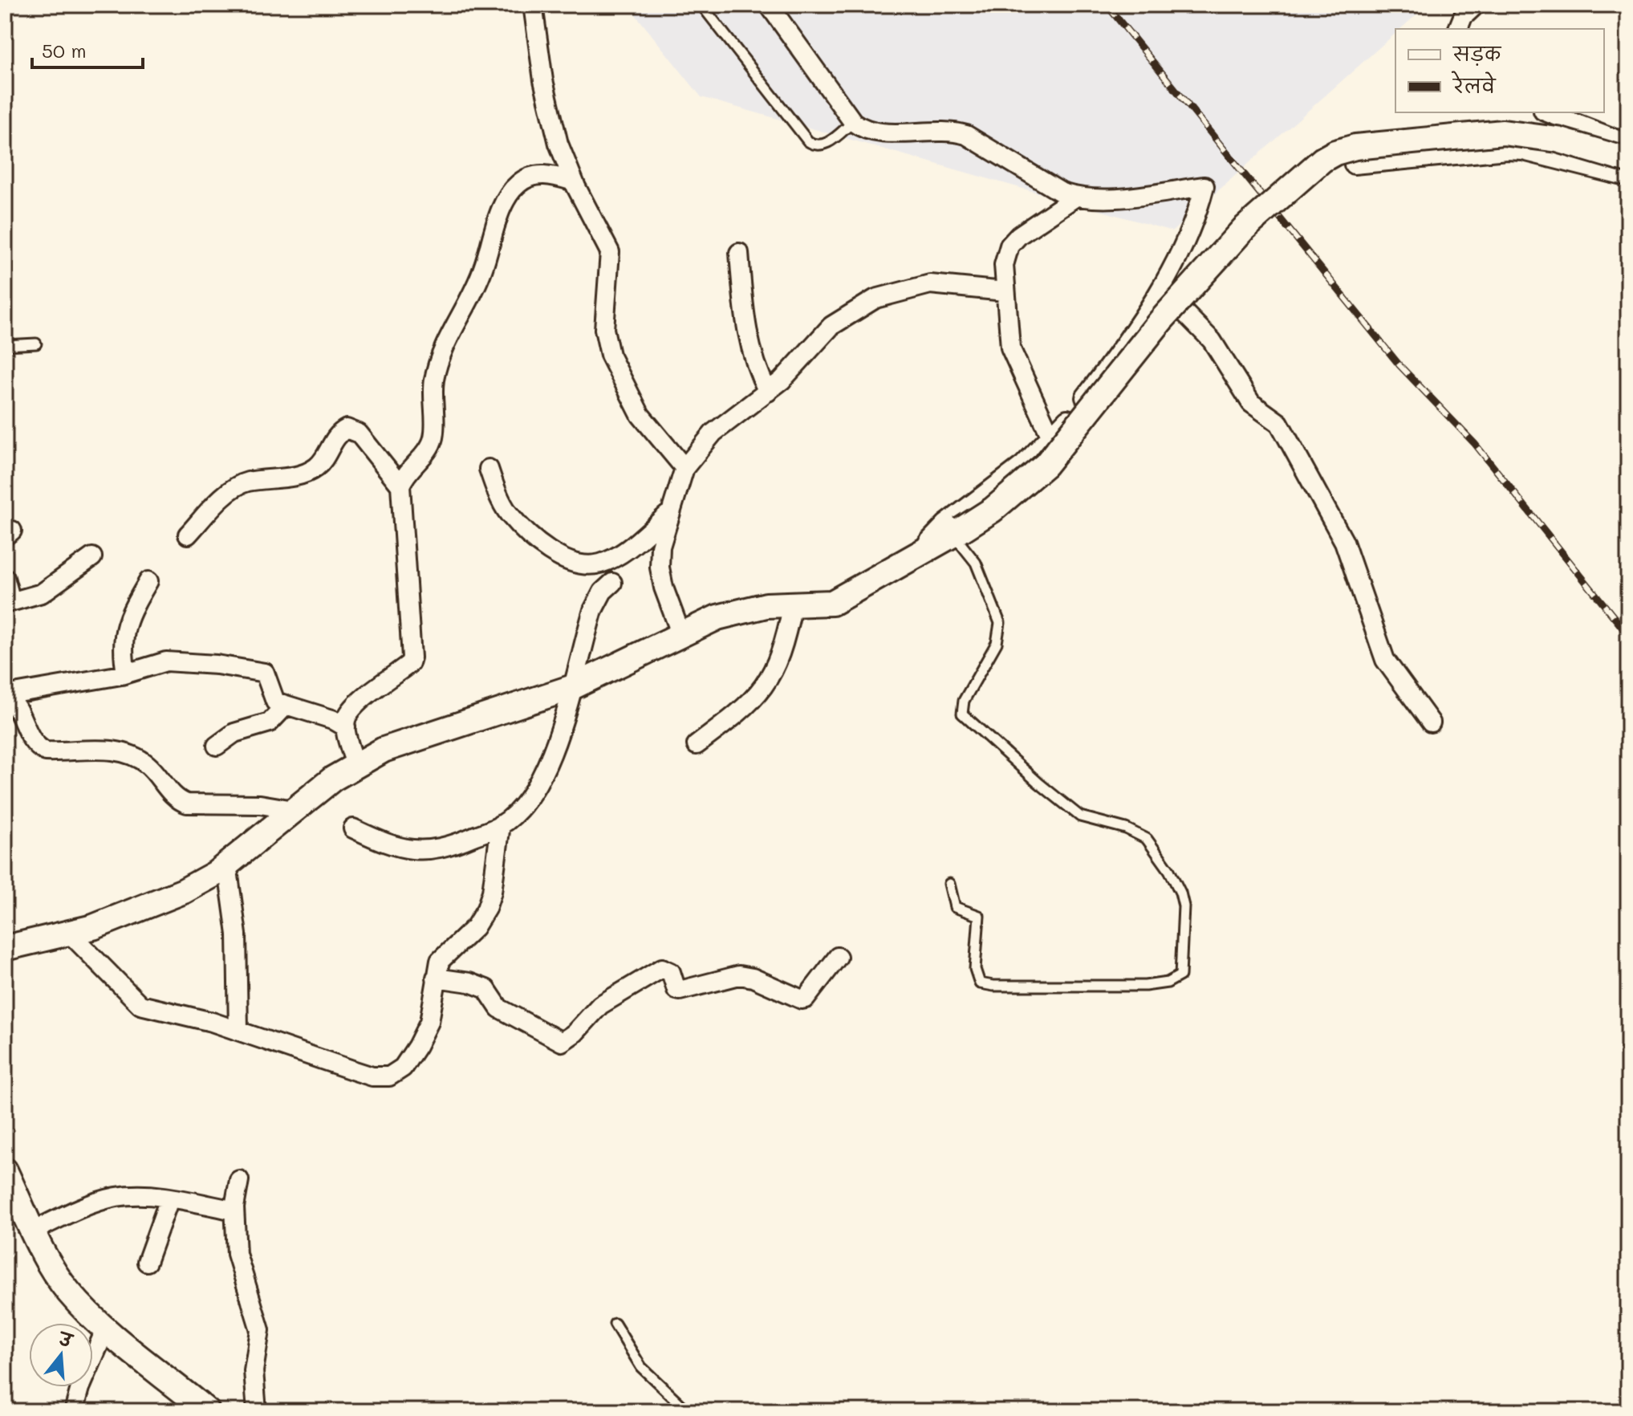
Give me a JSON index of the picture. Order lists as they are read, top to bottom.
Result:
{
  "legend": ["सड़क", "रेलवे"],
  "scale_bar": "50 m",
  "north": "top"
}
